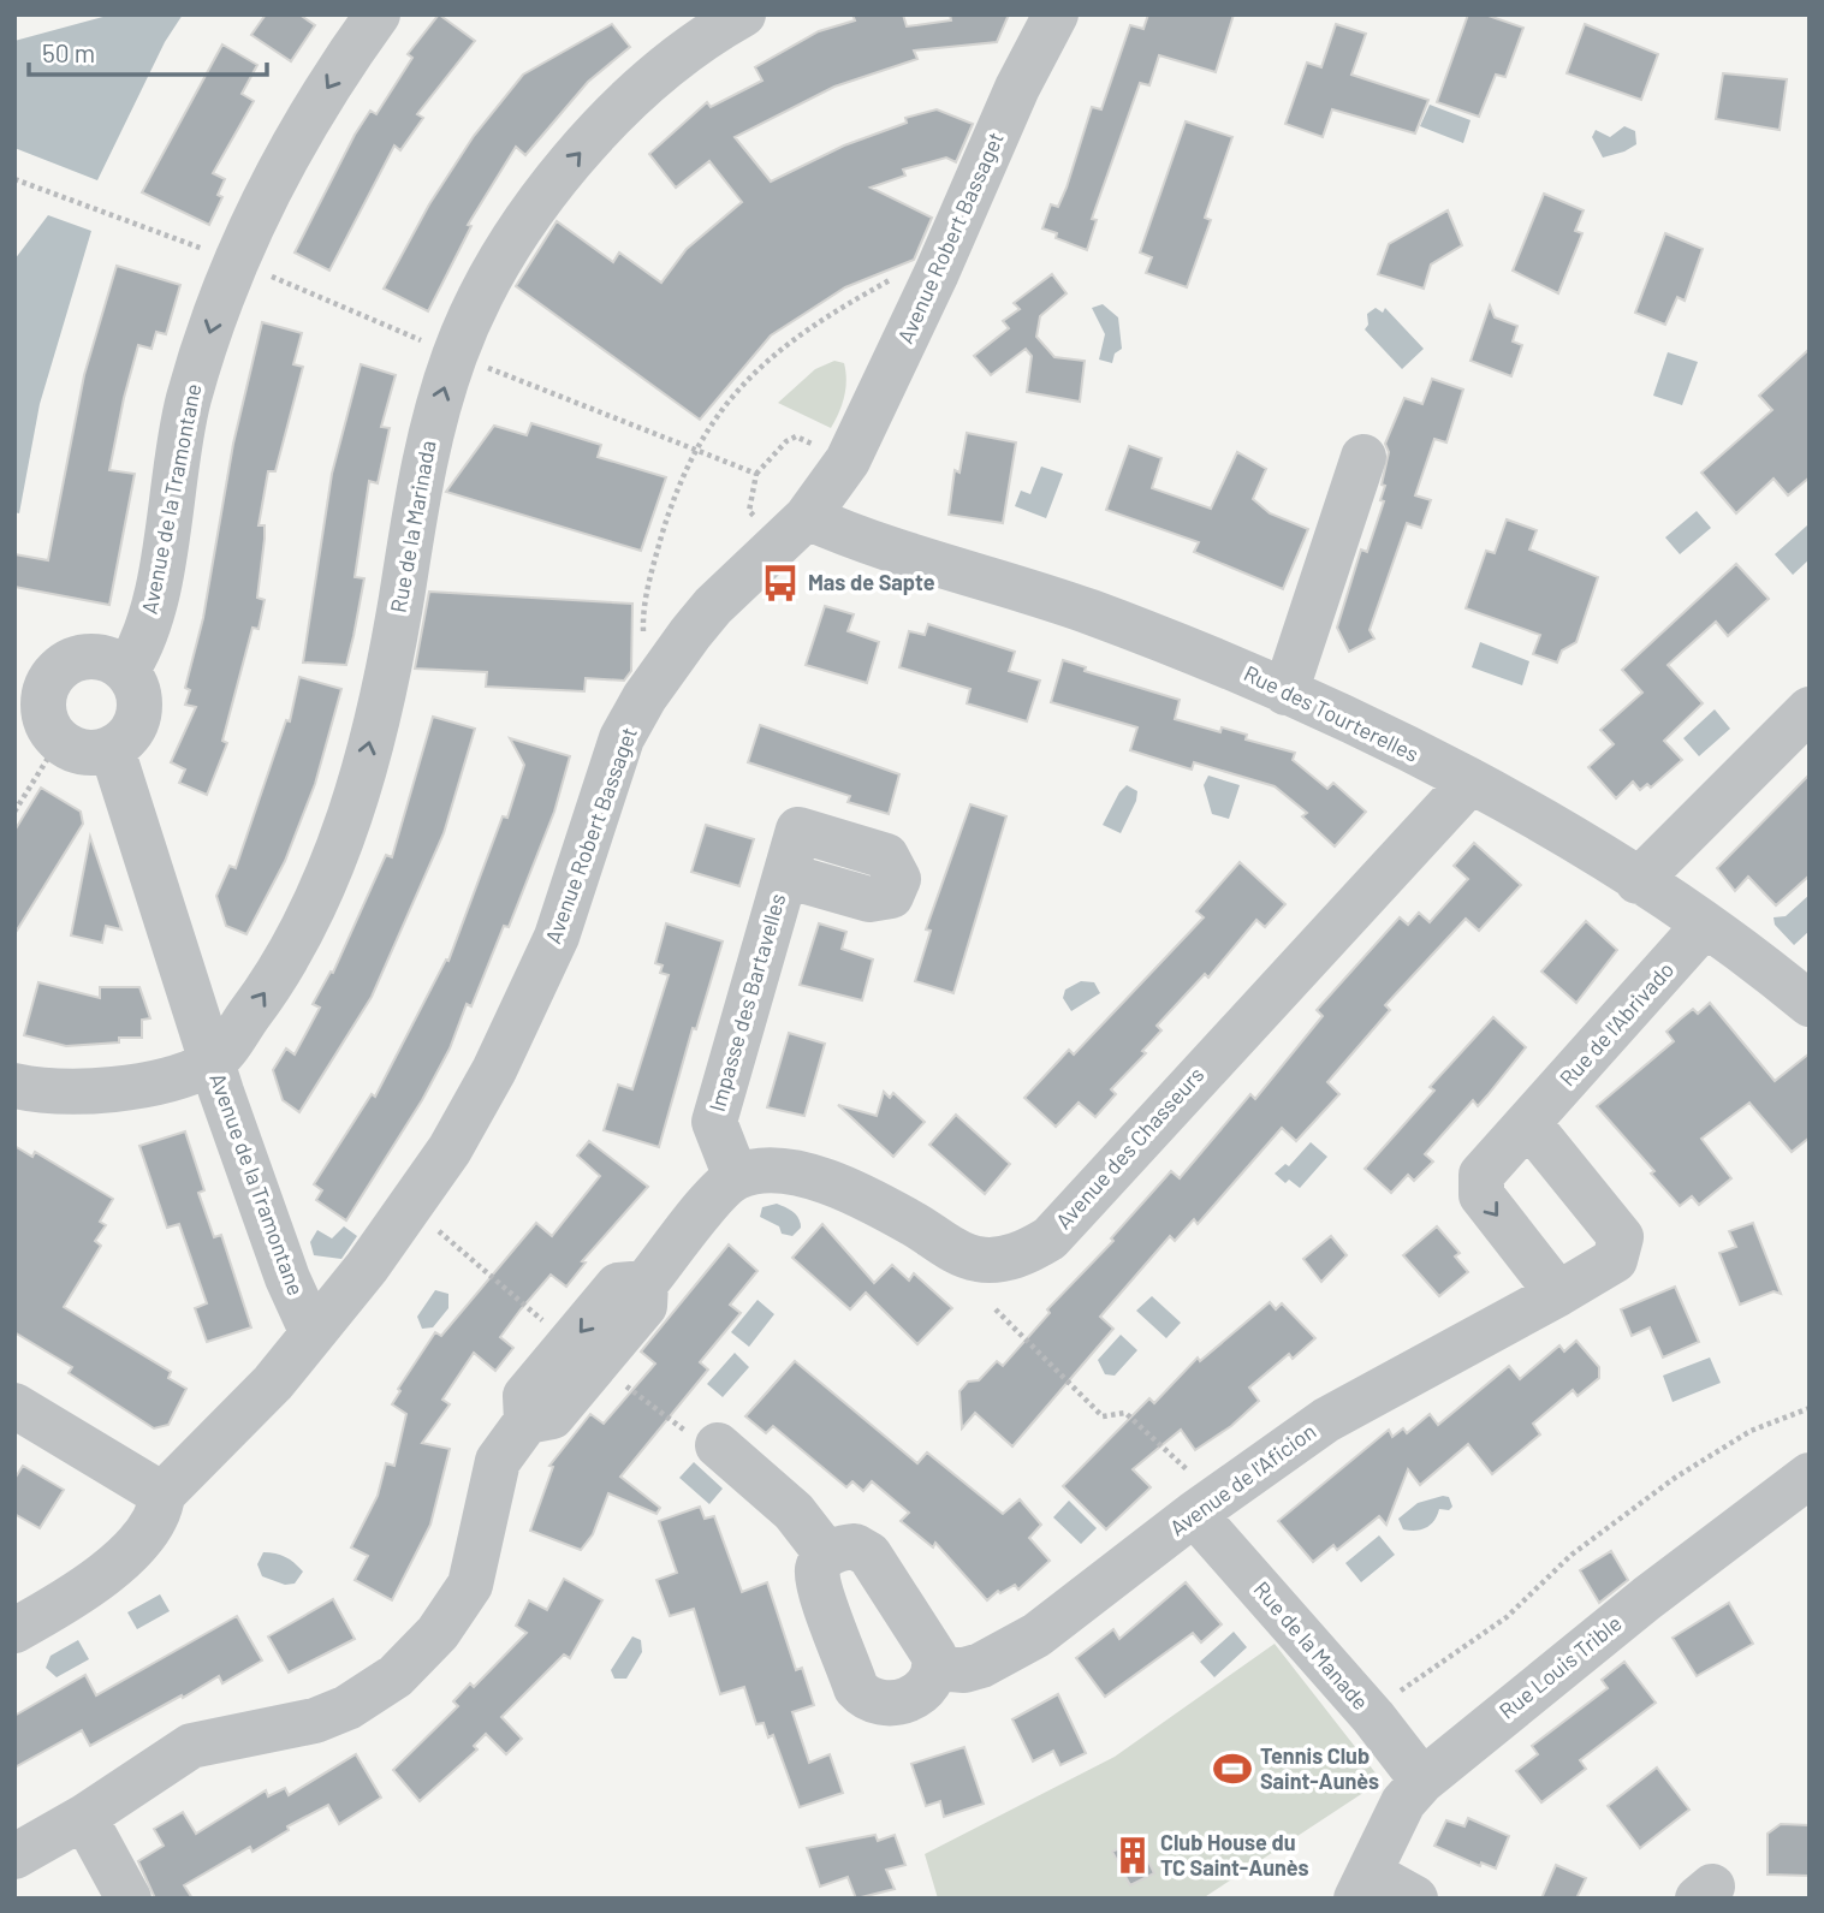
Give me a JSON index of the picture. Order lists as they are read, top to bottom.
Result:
{
  "streets": {
    "street": [
      "Avenue Robert Bassaget",
      "Avenue de la Tramontane",
      "Rue de la Marinada",
      "Rue des Tourterelles",
      "Impasse des Bartavelles",
      "Rue de l'Abrivado",
      "Avenue des Chasseurs",
      "Avenue de l'Aficion",
      "Rue de la Manade",
      "Rue Louis Trible"
    ]
  },
  "crossings": [
    ["Avenue Robert Bassaget", "Avenue de la Tramontane"],
    ["Avenue Robert Bassaget", "Rue des Tourterelles"],
    ["Avenue de la Tramontane", "Rue de la Marinada"],
    ["Rue des Tourterelles", "Rue de l'Abrivado"],
    ["Rue des Tourterelles", "Avenue des Chasseurs"],
    ["Impasse des Bartavelles", "Avenue des Chasseurs"],
    ["Rue de l'Abrivado", "Avenue de l'Aficion"],
    ["Avenue de l'Aficion", "Rue de la Manade"],
    ["Rue de la Manade", "Rue Louis Trible"]
  ],
  "one_way": ["Avenue de la Tramontane", "Rue de la Marinada", "Rue de l'Abrivado"],
  "places": {
    "bus stop": ["Mas de Sapte"],
    "sports": ["Tennis Club Saint-Aunès"],
    "building": ["Club House du TC Saint-Aunès"]
  },
  "scale_bar": "50 m"
}
